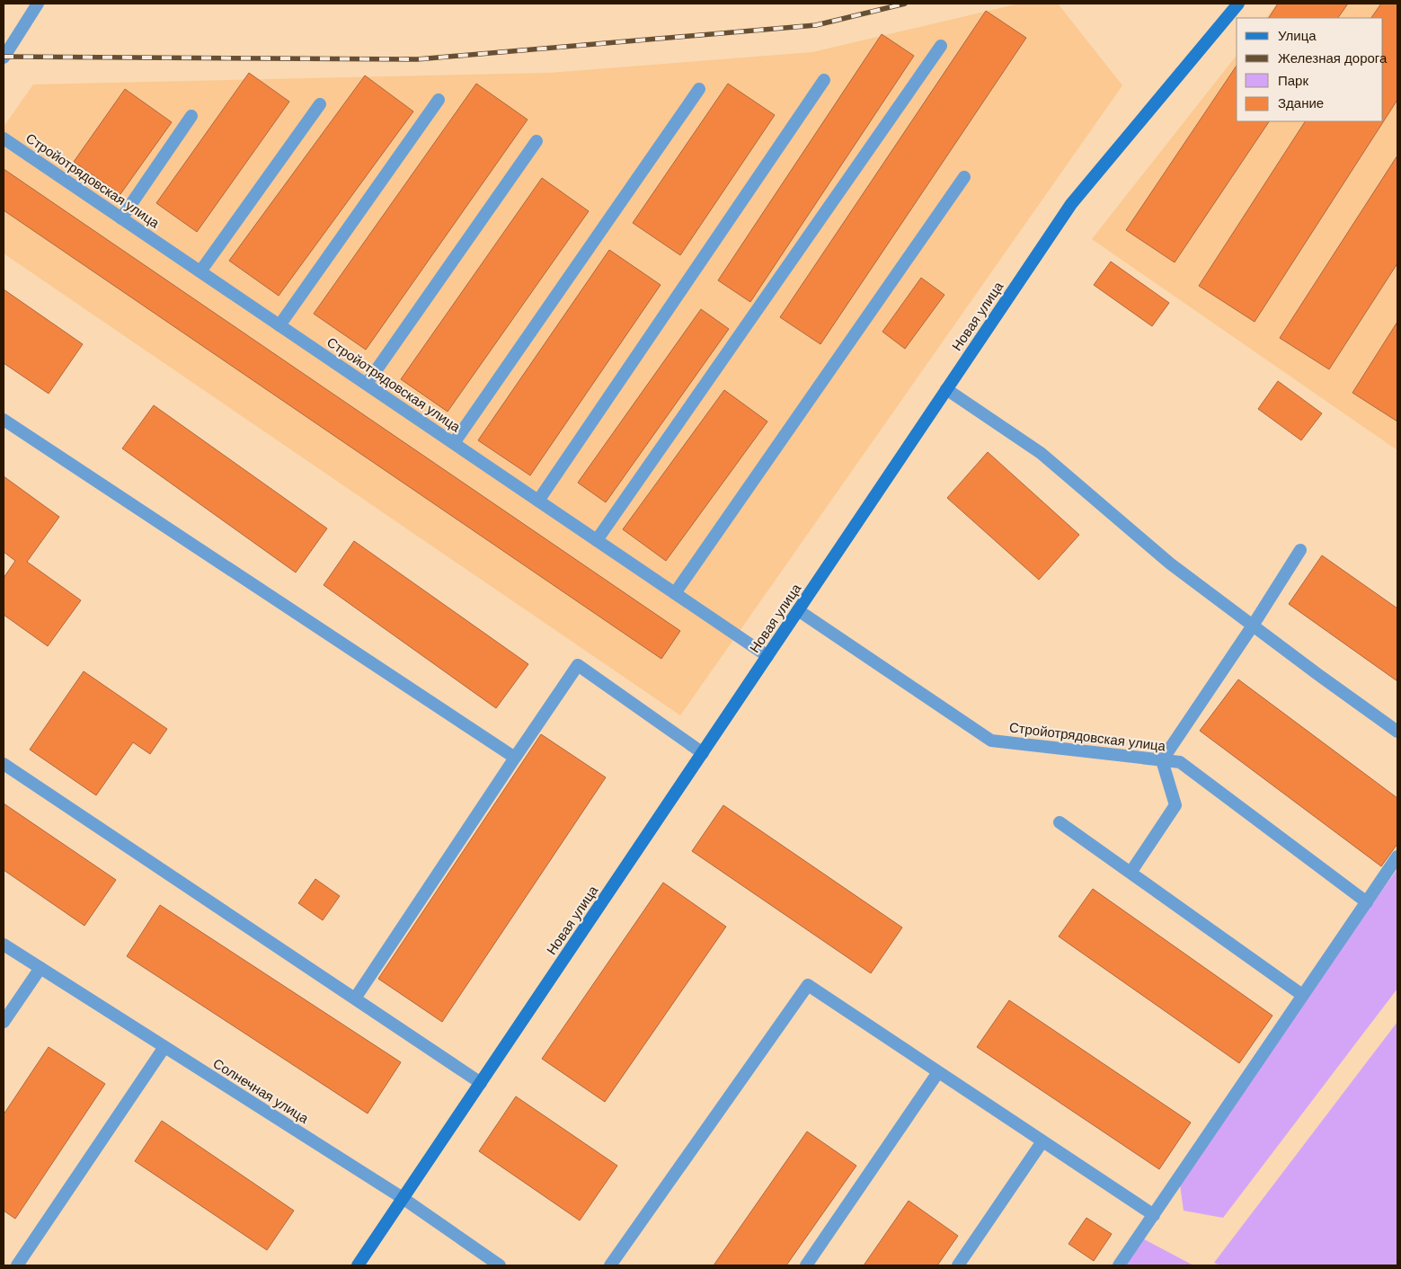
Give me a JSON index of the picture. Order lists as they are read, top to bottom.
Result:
{
  "streets": {
    "main road": ["Новая улица"],
    "street": ["Стройотрядовская улица", "Солнечная улица"]
  },
  "crossings": [
    ["Стройотрядовская улица", "Новая улица"],
    ["Новая улица", "Солнечная улица"]
  ],
  "legend": [
    "Улица",
    "Железная дорога",
    "Парк",
    "Здание"
  ]
}
